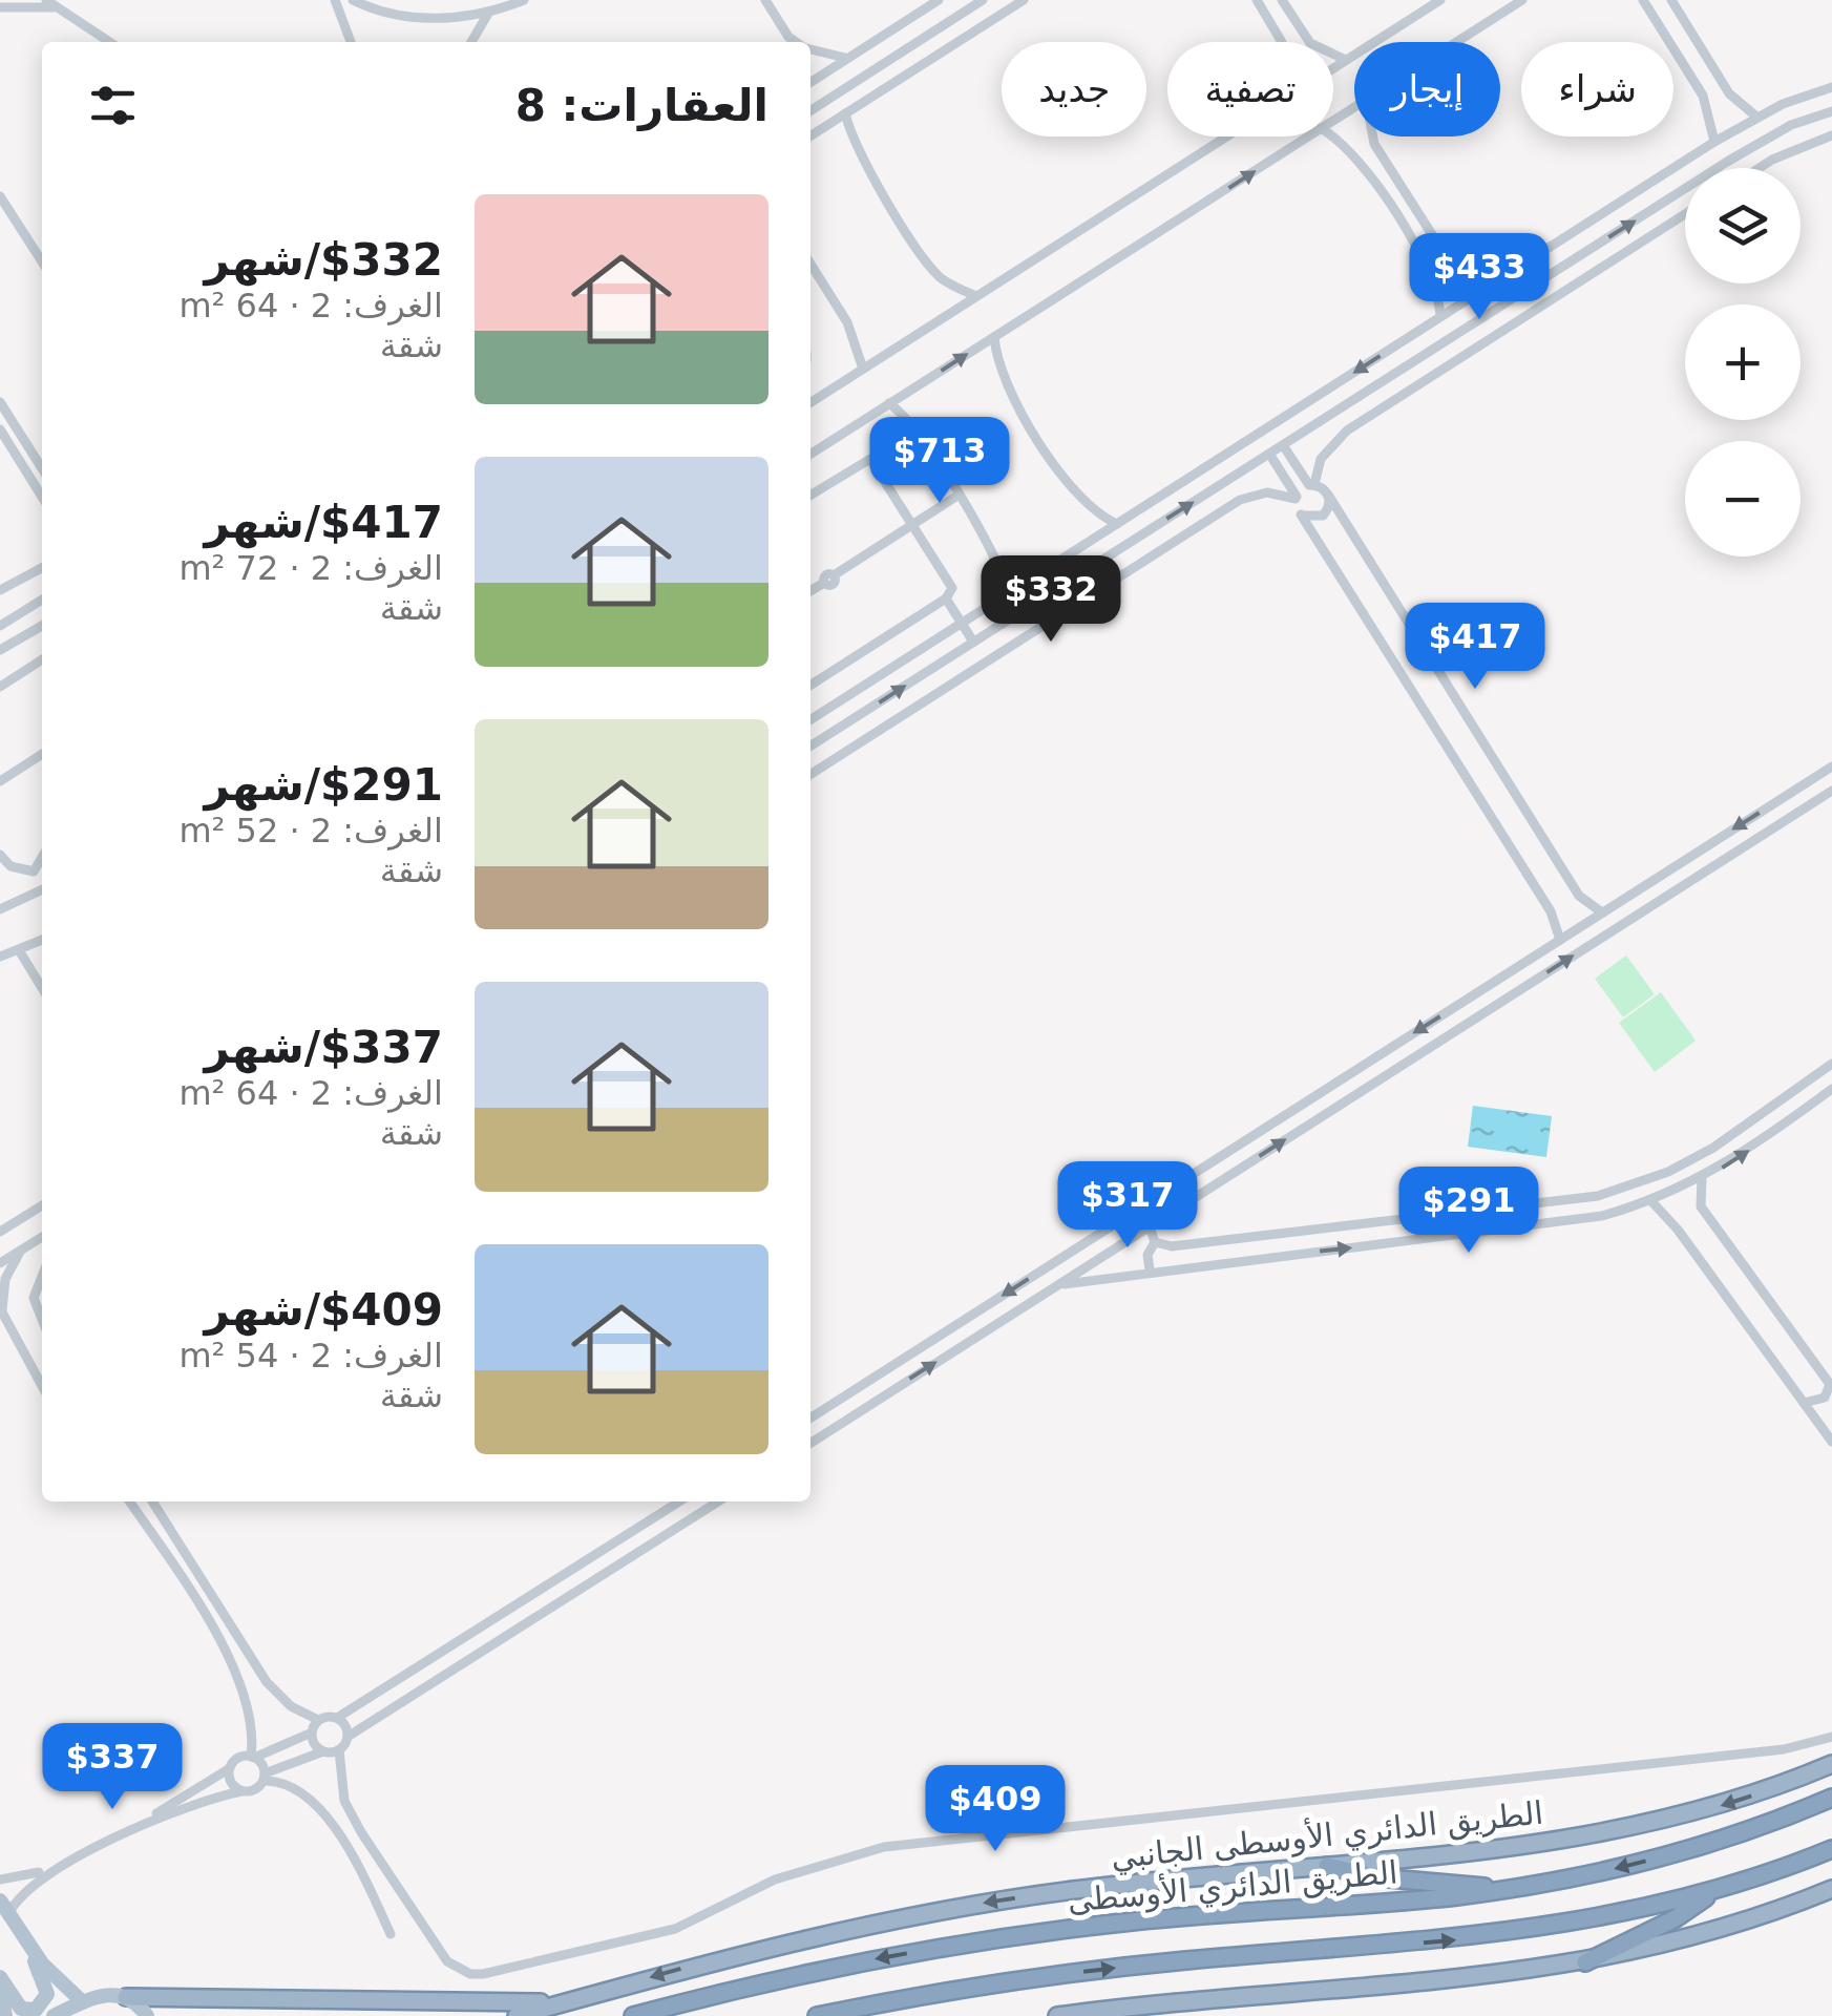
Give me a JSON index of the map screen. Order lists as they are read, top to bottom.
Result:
{
  "streets": {
    "highway": ["الطريق الدائري الأوسطى الجانبي", "الطريق الدائري الأوسطى"]
  },
  "page": {
    "chip": [
      "شراء",
      "إيجار",
      "تصفية",
      "جديد"
    ],
    "heading": "العقارات: 8",
    "map_buttons": ["+", "−"],
    "list": [
      {
        "name": "$332/شهر",
        "note": "الغرف: 2 · 64 m² · شقة"
      },
      {
        "name": "$417/شهر",
        "note": "الغرف: 2 · 72 m² · شقة"
      },
      {
        "name": "$291/شهر",
        "note": "الغرف: 2 · 52 m² · شقة"
      },
      {
        "name": "$337/شهر",
        "note": "الغرف: 2 · 64 m² · شقة"
      },
      {
        "name": "$409/شهر",
        "note": "الغرف: 2 · 54 m² · شقة"
      }
    ],
    "price": [
      "$433",
      "$713",
      "$332",
      "$417",
      "$317",
      "$291",
      "$337",
      "$409"
    ]
  }
}
